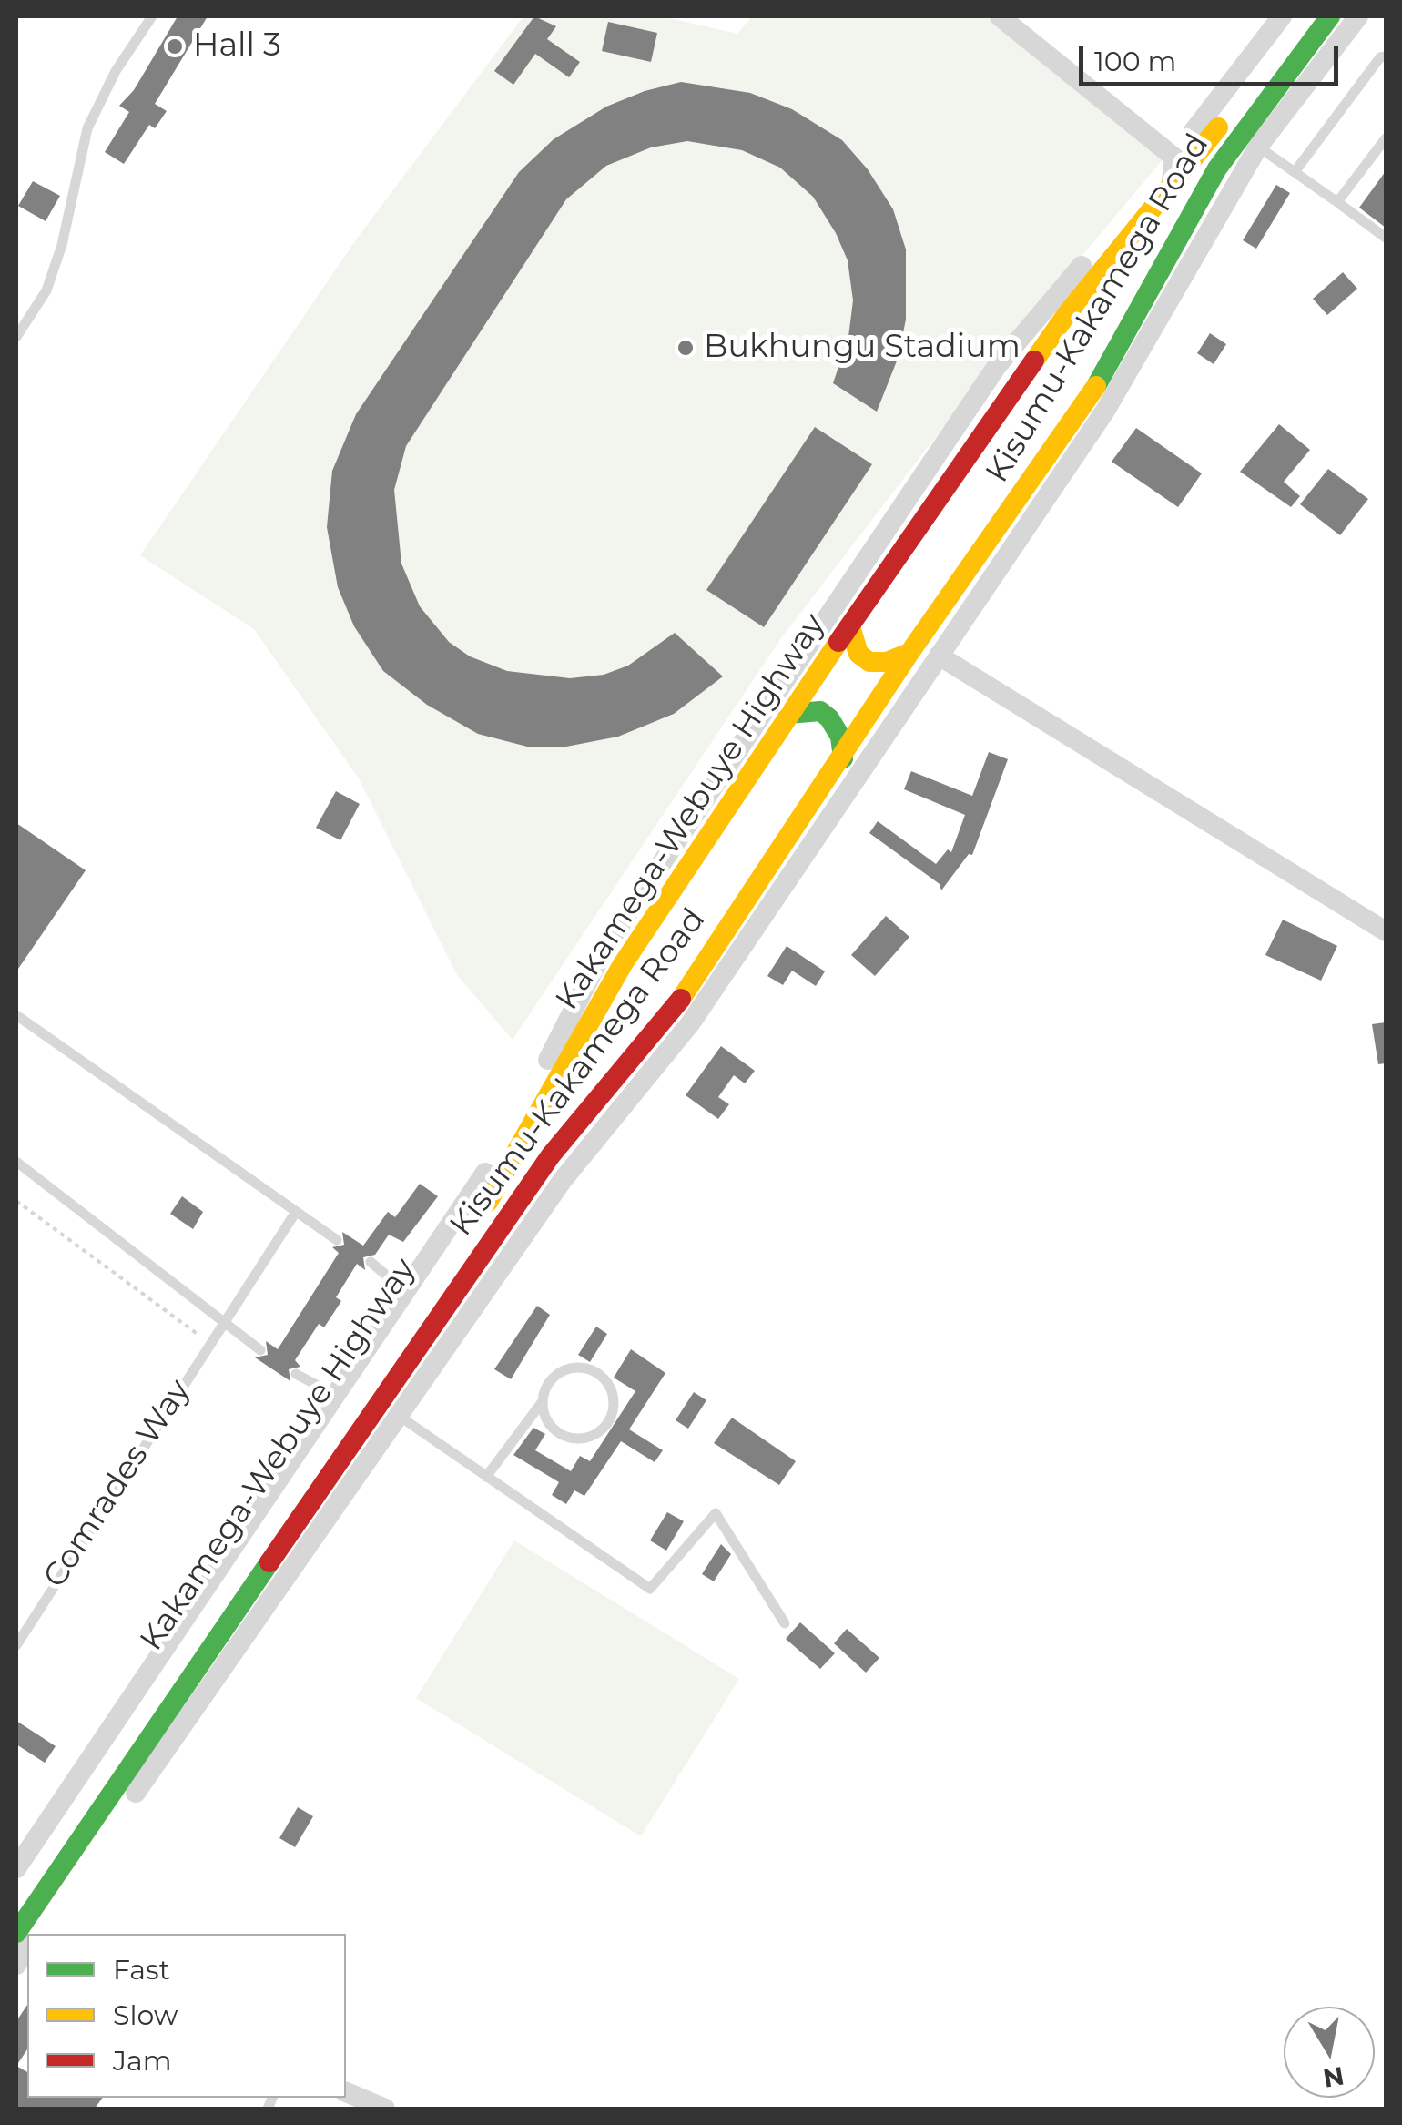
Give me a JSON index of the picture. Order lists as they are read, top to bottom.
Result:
{
  "streets": {
    "highway": ["Kisumu-Kakamega Road", "Kakamega-Webuye Highway"],
    "lane": ["Comrades Way"]
  },
  "places": ["Hall 3", "Bukhungu Stadium"],
  "legend": ["Fast", "Slow", "Jam"],
  "scale_bar": "100 m",
  "north": "bottom"
}
